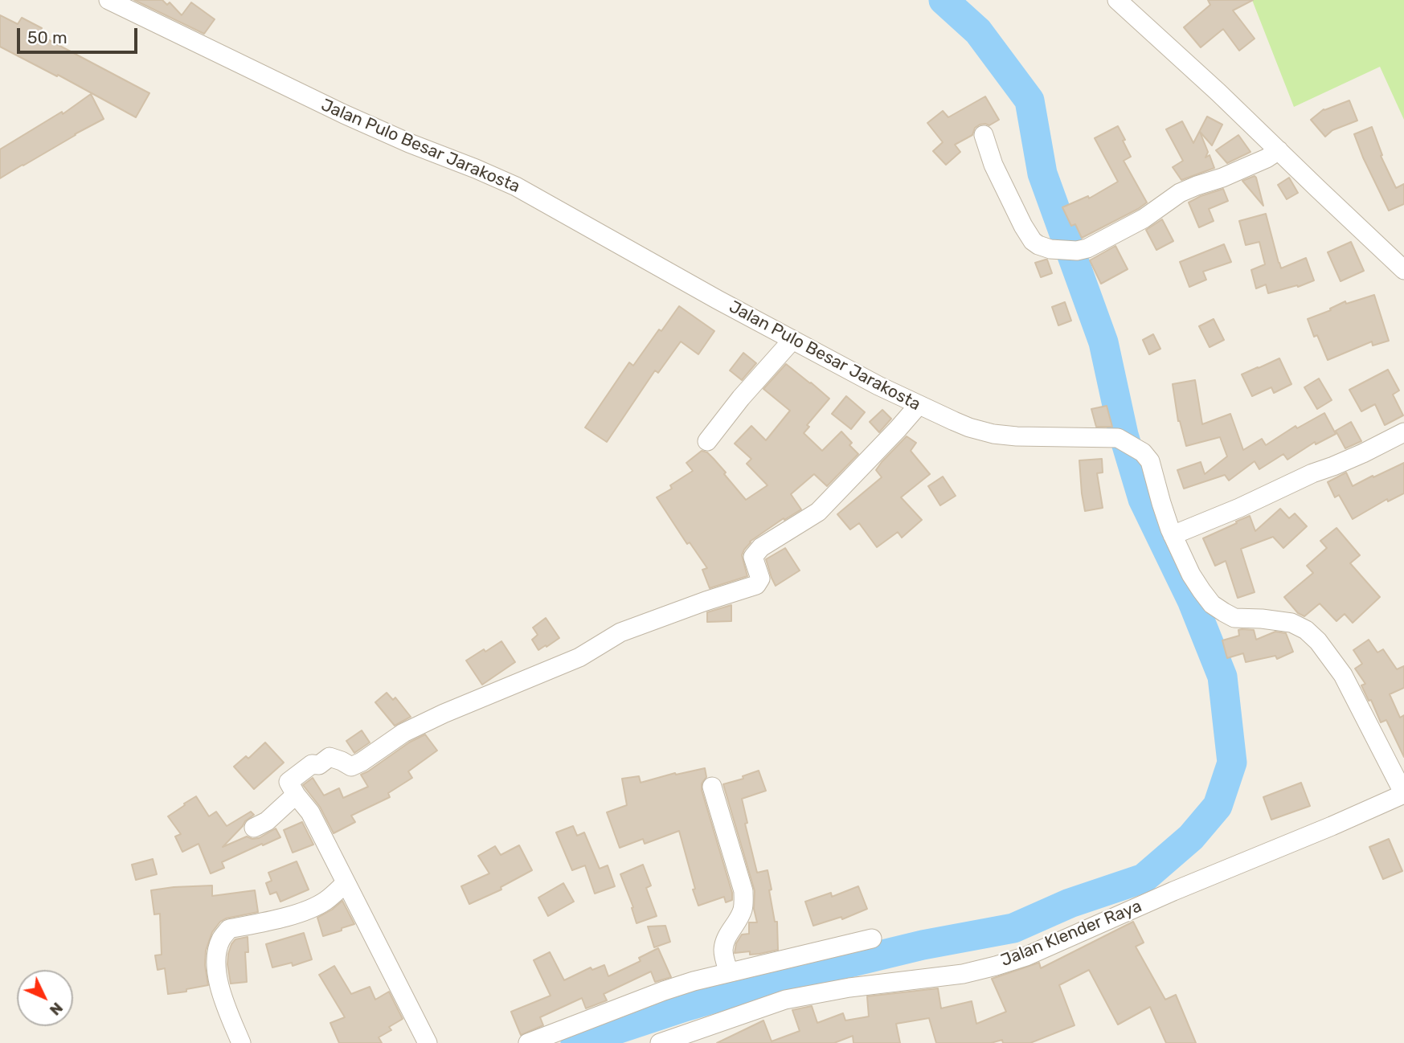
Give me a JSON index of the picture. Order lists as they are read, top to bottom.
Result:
{
  "streets": {
    "street": ["Jalan Pulo Besar Jarakosta", "Jalan Klender Raya"]
  },
  "crossings": [
    ["Jalan Pulo Besar Jarakosta", "Jalan Klender Raya"]
  ],
  "scale_bar": "50 m",
  "north": "bottom right"
}
